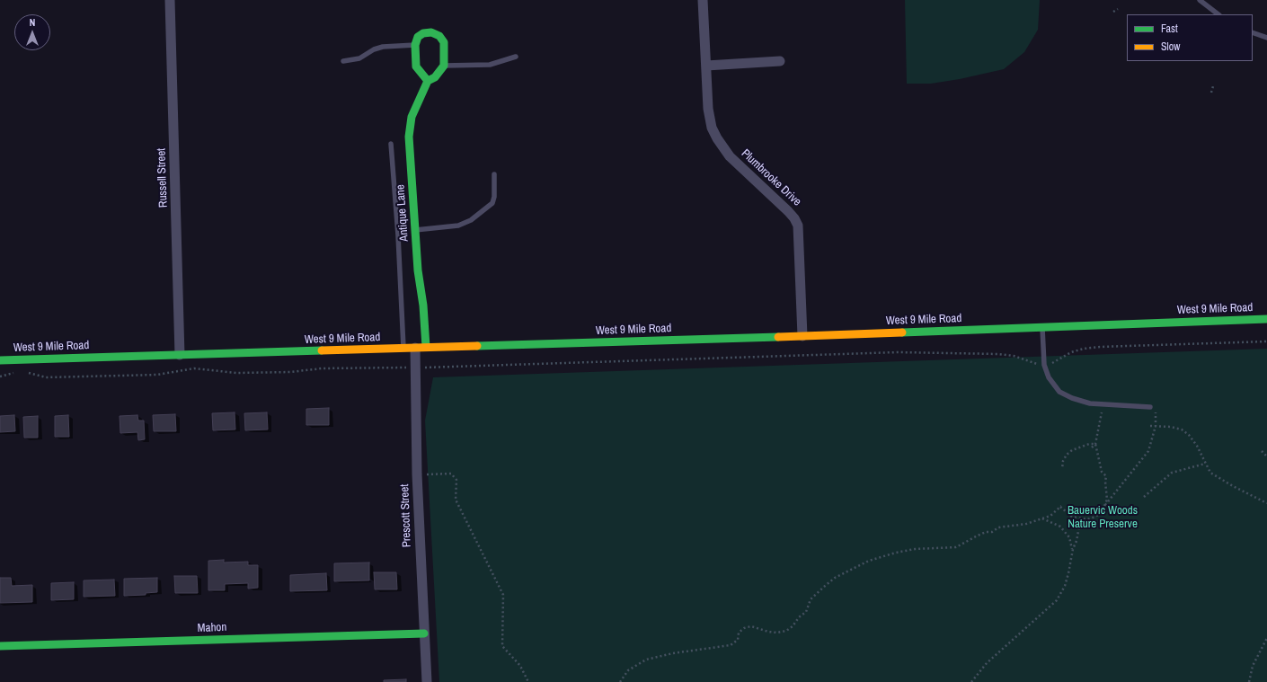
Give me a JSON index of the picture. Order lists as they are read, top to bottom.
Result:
{
  "streets": {
    "main road": ["Antique Lane", "West 9 Mile Road", "Mahon"],
    "street": ["Russell Street", "Plumbrooke Drive", "Prescott Street"]
  },
  "crossings": [
    ["Russell Street", "West 9 Mile Road"],
    ["Plumbrooke Drive", "West 9 Mile Road"],
    ["Antique Lane", "West 9 Mile Road"],
    ["West 9 Mile Road", "Prescott Street"],
    ["Prescott Street", "Mahon"]
  ],
  "parks": ["Bauervic Woods Nature Preserve"],
  "legend": ["Fast", "Slow"],
  "north": "top"
}
